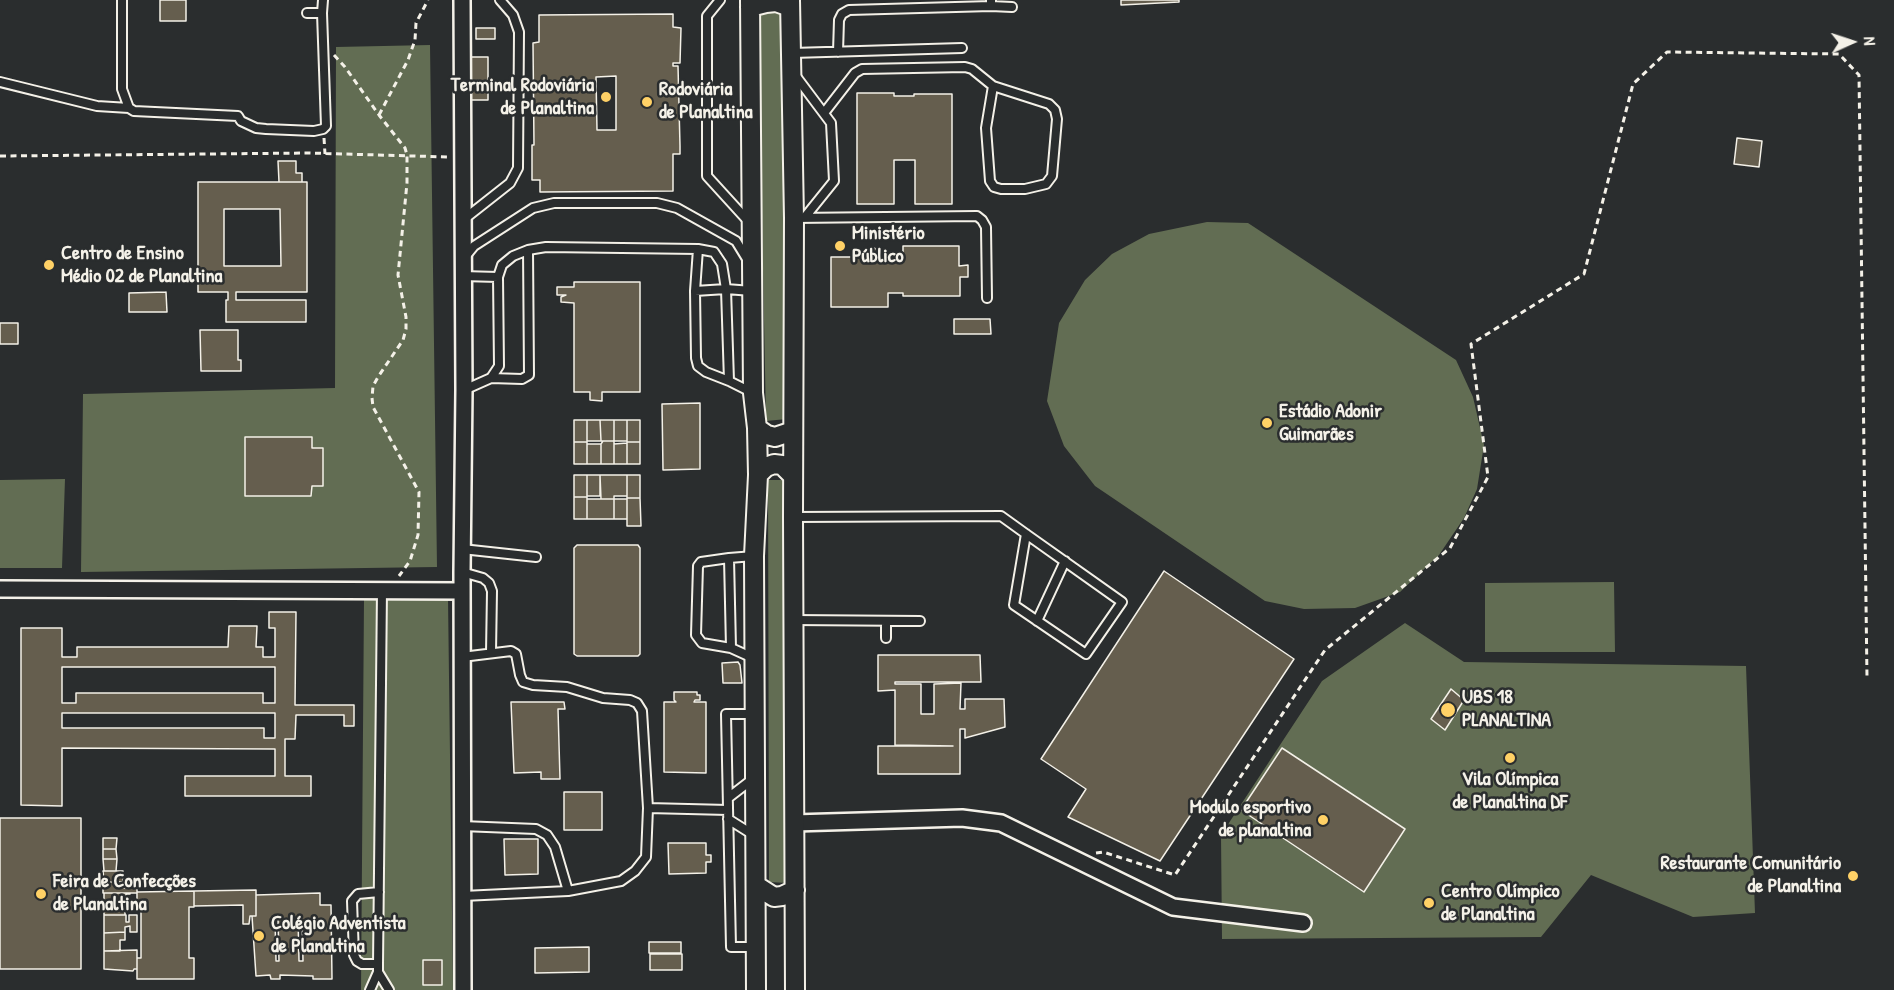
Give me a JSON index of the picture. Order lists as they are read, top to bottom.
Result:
{
  "places": [
    "Terminal Rodoviária de Planaltina",
    "Rodoviária de Planaltina",
    "Ministério Público",
    "Centro de Ensino Médio 02 de Planaltina",
    "Estádio Adonir Guimarães",
    "UBS 18 PLANALTINA",
    "Vila Olímpica de Planaltina DF",
    "Modulo esportivo de planaltina",
    "Restaurante Comunitário de Planaltina",
    "Feira de Confecções de Planaltina",
    "Centro Olímpico de Planaltina",
    "Colégio Adventista de Planaltina"
  ],
  "north": "right"
}
